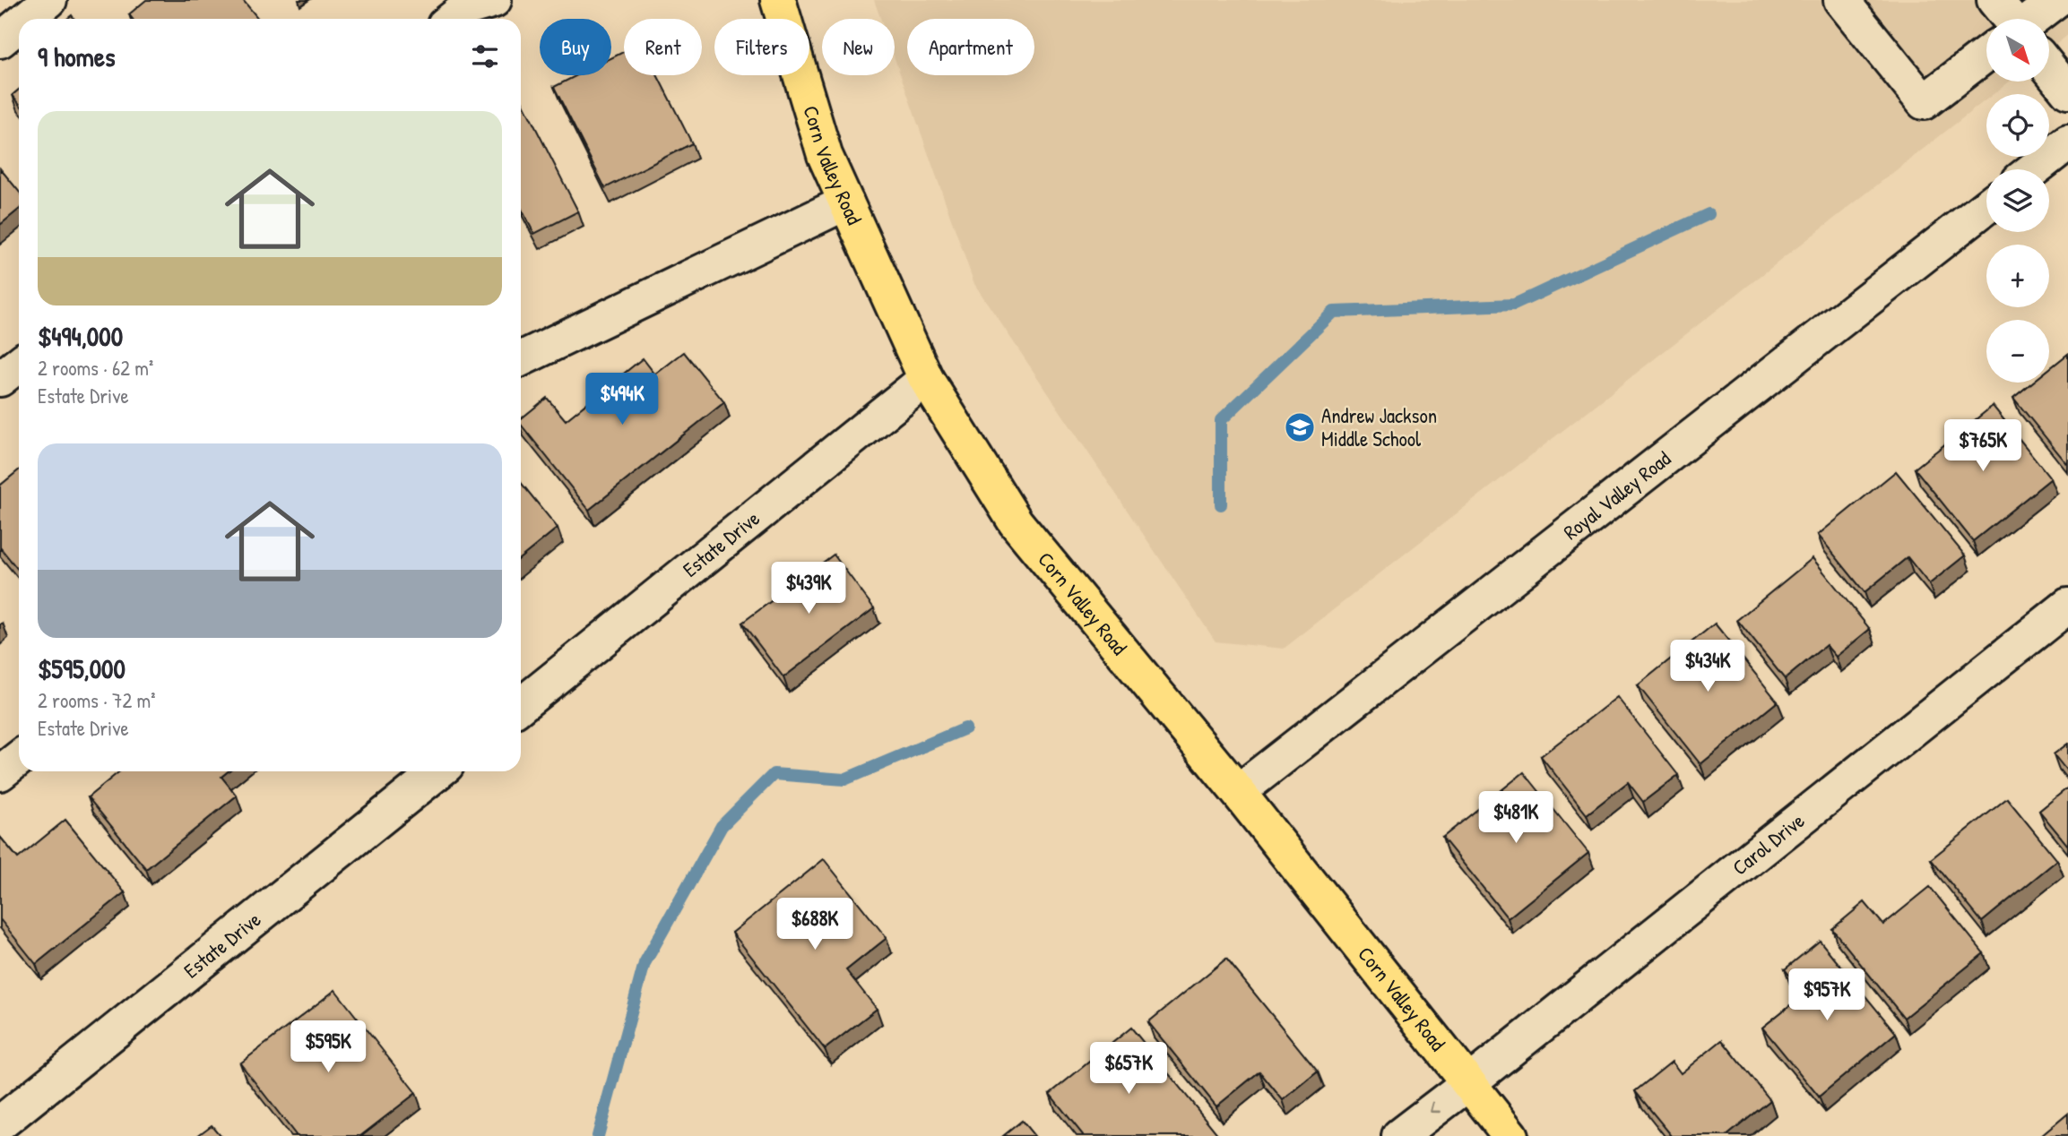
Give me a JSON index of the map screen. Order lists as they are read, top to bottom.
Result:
{
  "streets": {
    "main road": ["Corn Valley Road"],
    "street": ["Royal Valley Road", "Estate Drive", "Carol Drive"]
  },
  "crossings": [
    ["Corn Valley Road", "Royal Valley Road"],
    ["Corn Valley Road", "Estate Drive"],
    ["Corn Valley Road", "Carol Drive"]
  ],
  "places": {
    "school or university": ["Andrew Jackson Middle School"]
  },
  "north": "bottom right",
  "page": {
    "map_buttons": ["+", "−"],
    "chip": [
      "Buy",
      "Rent",
      "Filters",
      "New",
      "Apartment"
    ],
    "heading": "9 homes",
    "list": [
      {
        "name": "$494,000",
        "note": "2 rooms · 62 m² · Estate Drive"
      },
      {
        "name": "$595,000",
        "note": "2 rooms · 72 m² · Estate Drive"
      }
    ],
    "price": [
      "$494K",
      "$765K",
      "$439K",
      "$434K",
      "$481K",
      "$688K",
      "$957K",
      "$595K",
      "$657K"
    ]
  }
}
